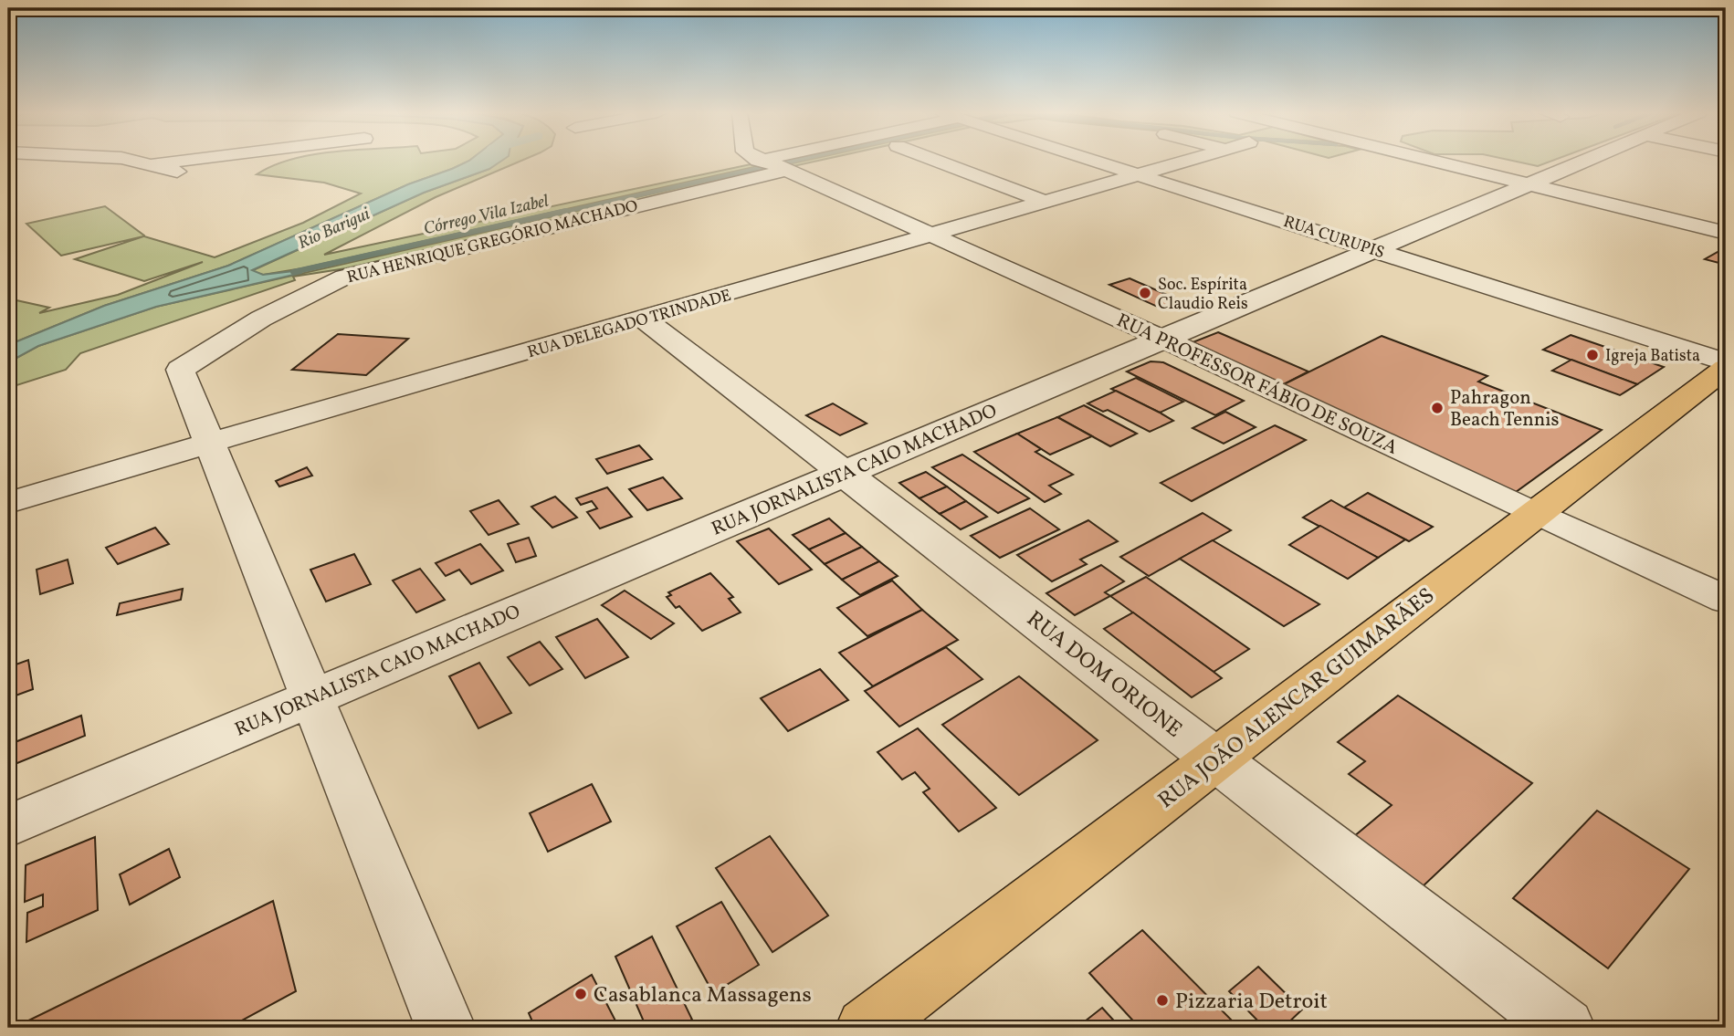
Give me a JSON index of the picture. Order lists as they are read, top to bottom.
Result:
{
  "streets": {
    "main road": ["RUA JOÃO ALENCAR GUIMARÃES"],
    "street": [
      "RUA CURUPIS",
      "RUA HENRIQUE GREGÓRIO MACHADO",
      "RUA DELEGADO TRINDADE",
      "RUA PROFESSOR FÁBIO DE SOUZA",
      "RUA JORNALISTA CAIO MACHADO",
      "RUA DOM ORIONE"
    ]
  },
  "crossings": [
    ["RUA CURUPIS", "RUA DELEGADO TRINDADE"],
    ["RUA CURUPIS", "RUA JORNALISTA CAIO MACHADO"],
    ["RUA HENRIQUE GREGÓRIO MACHADO", "RUA DELEGADO TRINDADE"],
    ["RUA HENRIQUE GREGÓRIO MACHADO", "RUA PROFESSOR FÁBIO DE SOUZA"],
    ["RUA DELEGADO TRINDADE", "RUA PROFESSOR FÁBIO DE SOUZA"],
    ["RUA DELEGADO TRINDADE", "RUA DOM ORIONE"],
    ["RUA PROFESSOR FÁBIO DE SOUZA", "RUA JORNALISTA CAIO MACHADO"],
    ["RUA PROFESSOR FÁBIO DE SOUZA", "RUA JOÃO ALENCAR GUIMARÃES"],
    ["RUA JORNALISTA CAIO MACHADO", "RUA DOM ORIONE"],
    ["RUA DOM ORIONE", "RUA JOÃO ALENCAR GUIMARÃES"]
  ],
  "water": ["Córrego Vila Izabel", "Rio Barigui"],
  "places": [
    "Soc. Espírita Claudio Reis",
    "Igreja Batista",
    "Pahragon Beach Tennis",
    "Casablanca Massagens",
    "Pizzaria Detroit"
  ]
}
